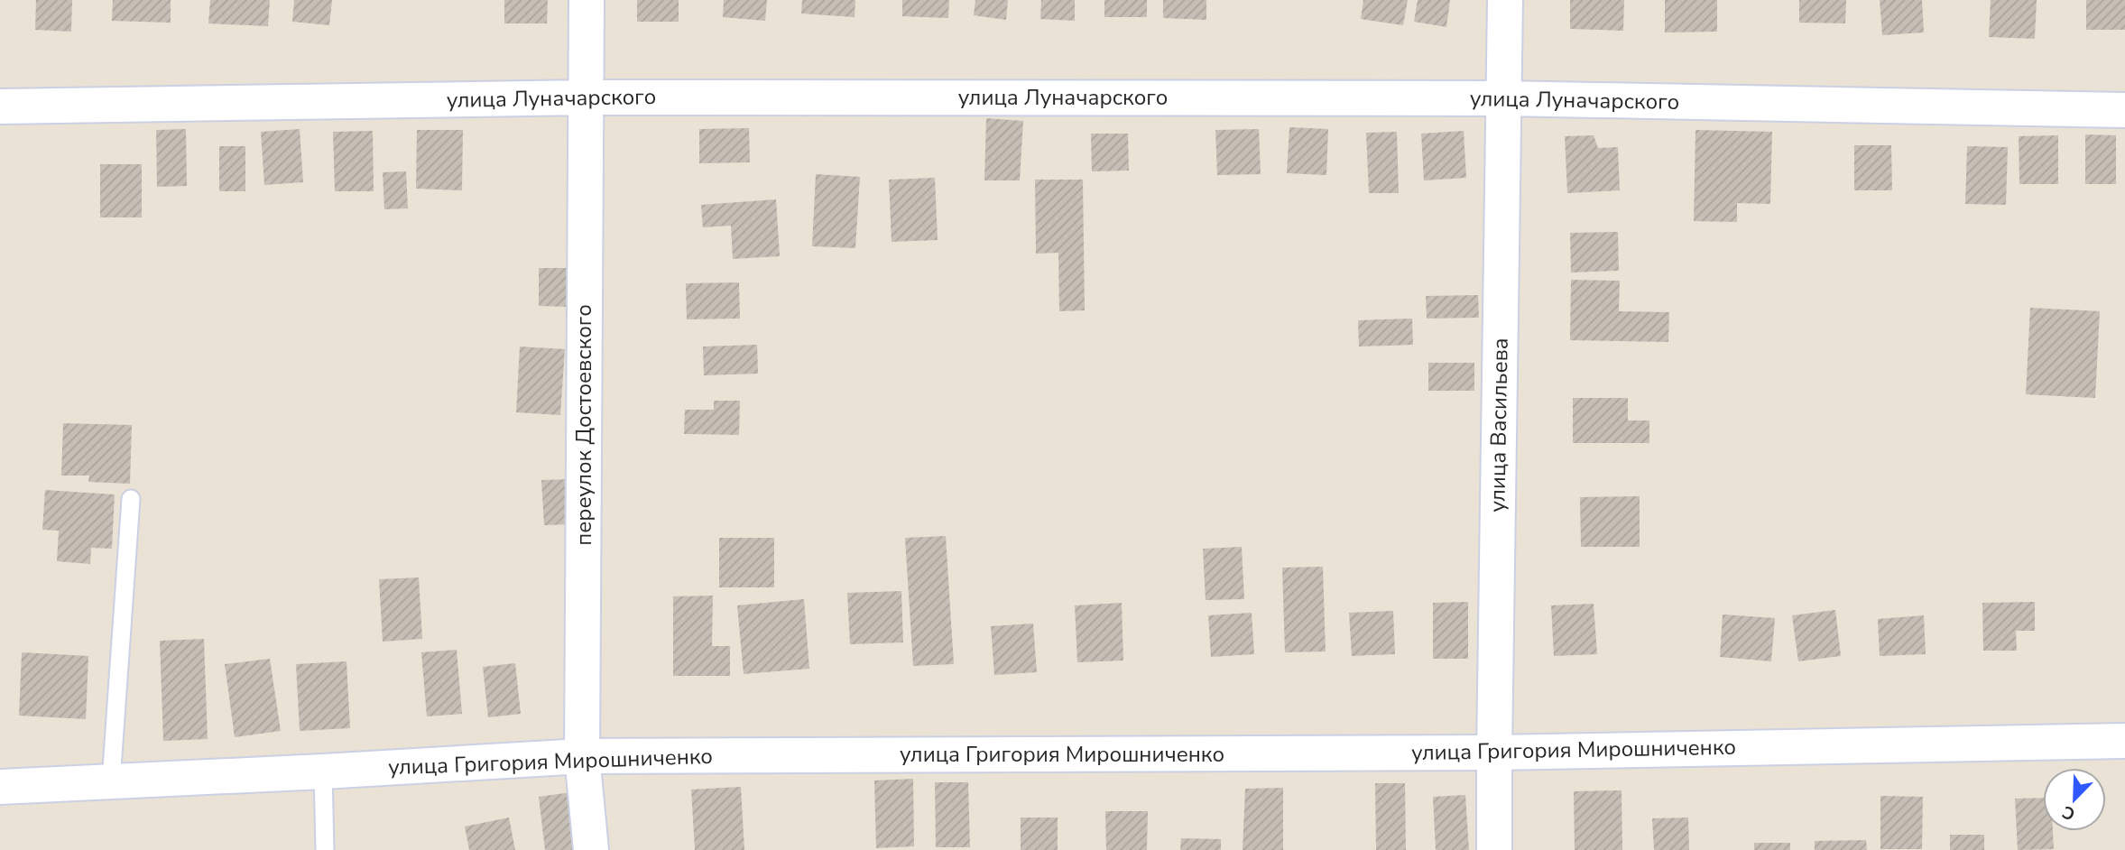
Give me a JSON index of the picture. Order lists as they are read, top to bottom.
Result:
{
  "streets": {
    "street": [
      "улица Луначарского",
      "переулок Достоевского",
      "улица Васильева",
      "улица Григория Мирошниченко"
    ]
  },
  "crossings": [
    ["улица Луначарского", "переулок Достоевского"],
    ["улица Луначарского", "улица Васильева"],
    ["переулок Достоевского", "улица Григория Мирошниченко"],
    ["улица Васильева", "улица Григория Мирошниченко"]
  ],
  "north": "bottom left"
}
